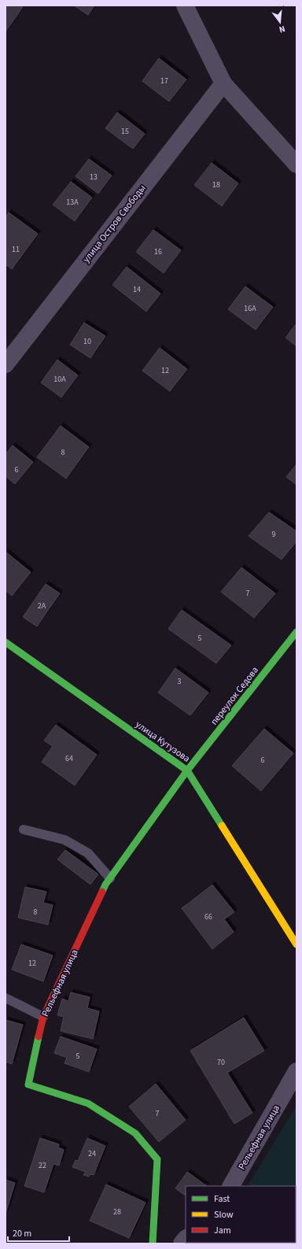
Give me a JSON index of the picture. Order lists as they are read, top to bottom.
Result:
{
  "streets": {
    "street": [
      "улица Остров Свободы",
      "переулок Седова",
      "улица Кутузова",
      "Рельефная улица"
    ]
  },
  "crossings": [
    ["переулок Седова", "улица Кутузова"],
    ["переулок Седова", "Рельефная улица"],
    ["улица Кутузова", "Рельефная улица"]
  ],
  "house_numbers": [
    "17",
    "15",
    "13",
    "18",
    "13А",
    "11",
    "16",
    "14",
    "16А",
    "10",
    "12",
    "10А",
    "8",
    "6",
    "9",
    "7",
    "2А",
    "5",
    "3",
    "64",
    "6",
    "8",
    "66",
    "12",
    "5",
    "70",
    "7",
    "24",
    "22",
    "28"
  ],
  "legend": ["Fast", "Slow", "Jam"],
  "scale_bar": "20 m",
  "north": "bottom"
}
